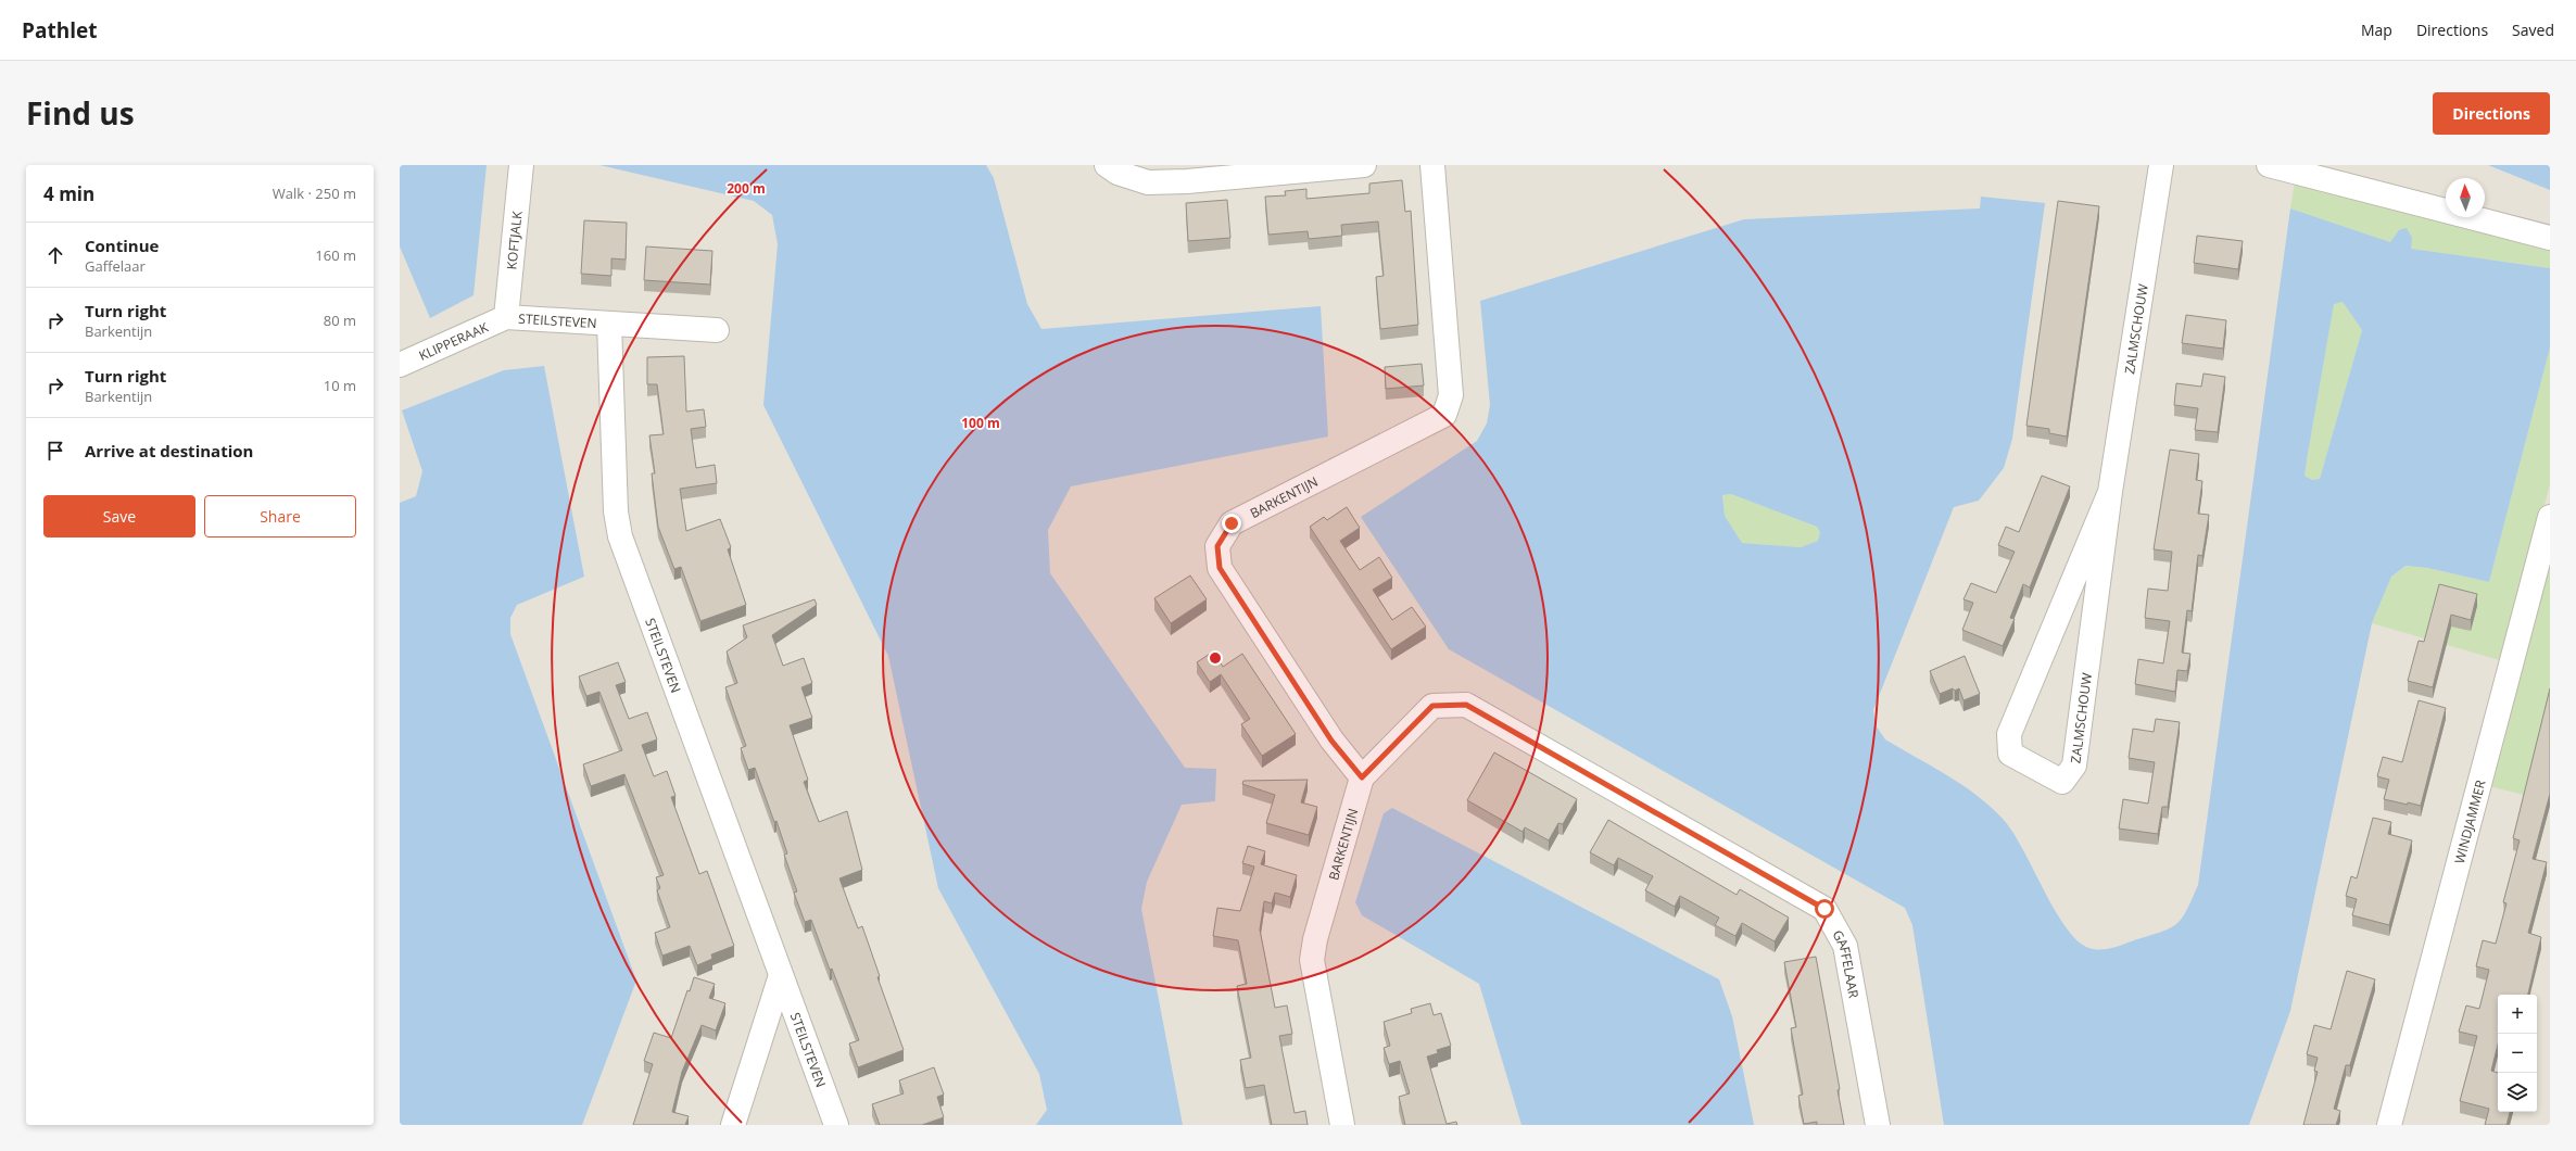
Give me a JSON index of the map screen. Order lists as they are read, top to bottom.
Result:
{
  "streets": {
    "street": [
      "KOFTJALK",
      "STEILSTEVEN",
      "ZALMSCHOUW",
      "KLIPPERAAK",
      "BARKENTIJN",
      "WINDJAMMER",
      "GAFFELAAR"
    ]
  },
  "crossings": [
    ["KOFTJALK", "STEILSTEVEN"],
    ["KOFTJALK", "KLIPPERAAK"],
    ["STEILSTEVEN", "KLIPPERAAK"],
    ["BARKENTIJN", "GAFFELAAR"]
  ],
  "north": "top",
  "page": {
    "header": "Pathlet",
    "nav": ["Map", "Directions", "Saved"],
    "title": "Find us",
    "buttons": [
      "Directions",
      ["Save", "Share"]
    ],
    "heading": ["4 min", "Walk · 250 m"],
    "list": [
      ["Continue", "Gaffelaar", "160 m"],
      ["Turn right", "Barkentijn", "80 m"],
      ["Turn right", "Barkentijn", "10 m"],
      "Arrive at destination"
    ],
    "map_buttons": ["+", "−"]
  },
  "rings": ["200 m", "100 m"]
}
